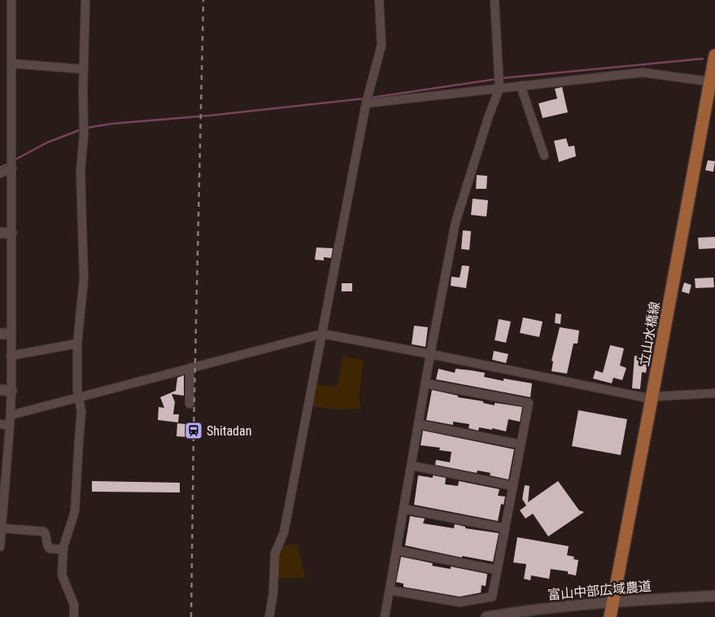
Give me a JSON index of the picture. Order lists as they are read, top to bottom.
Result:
{
  "streets": {
    "main road": ["立山水橋線"],
    "street": ["富山中部広域農道"]
  },
  "crossings": [
    ["立山水橋線", "富山中部広域農道"]
  ],
  "places": {
    "station": ["Shitadan"]
  }
}
